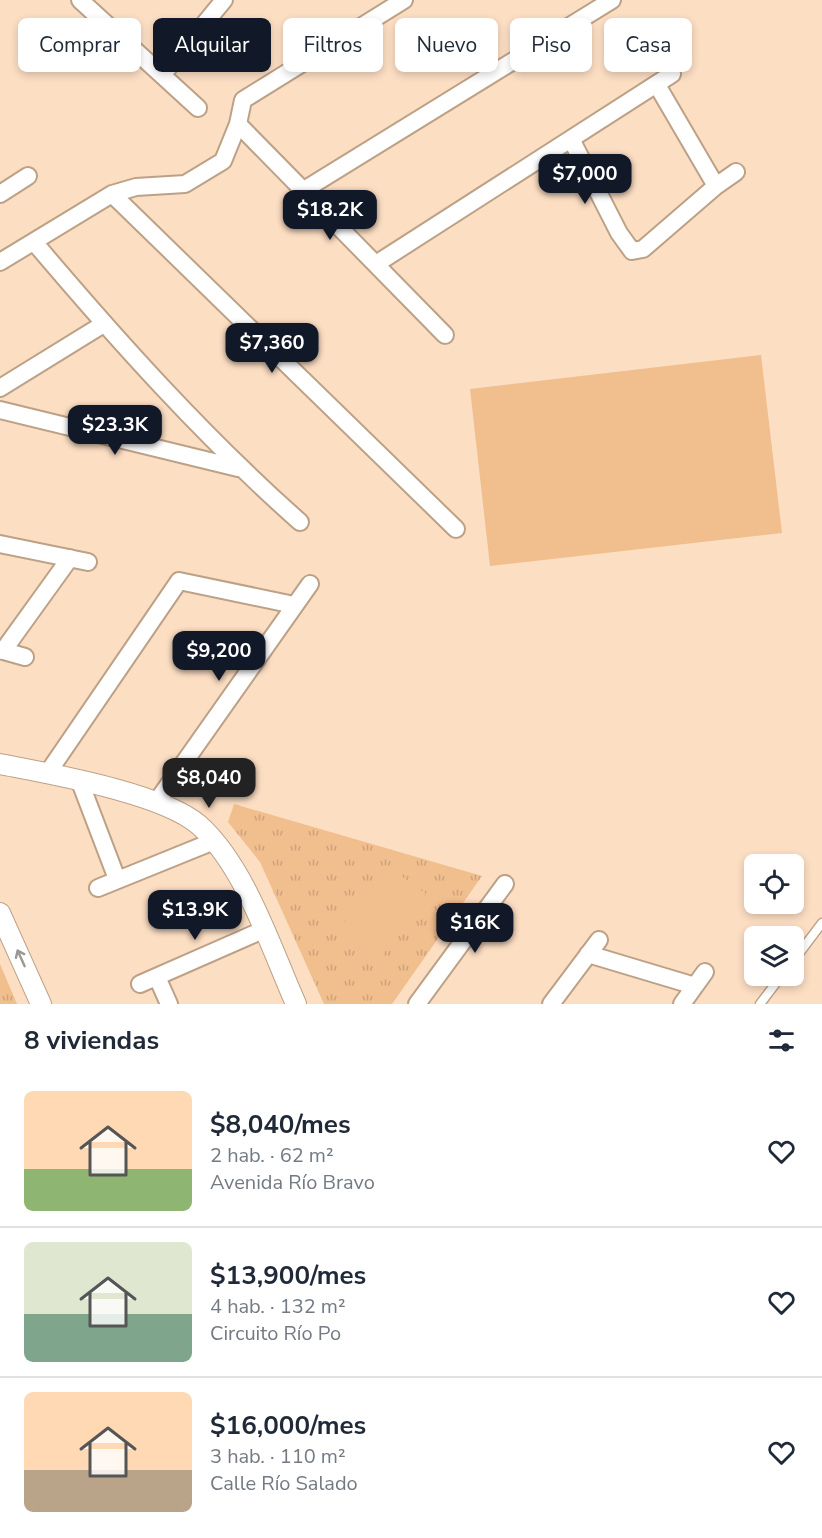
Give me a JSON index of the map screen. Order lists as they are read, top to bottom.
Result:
{
  "page": {
    "chip": [
      "Comprar",
      "Alquilar",
      "Filtros",
      "Nuevo",
      "Piso",
      "Casa"
    ],
    "price": [
      "$7,000",
      "$18.2K",
      "$7,360",
      "$23.3K",
      "$9,200",
      "$8,040",
      "$13.9K",
      "$16K"
    ],
    "heading": "8 viviendas",
    "list": [
      {
        "name": "$8,040/mes",
        "note": "2 hab. · 62 m² · Avenida Río Bravo"
      },
      {
        "name": "$13,900/mes",
        "note": "4 hab. · 132 m² · Circuito Río Po"
      },
      {
        "name": "$16,000/mes",
        "note": "3 hab. · 110 m² · Calle Río Salado"
      }
    ]
  }
}
